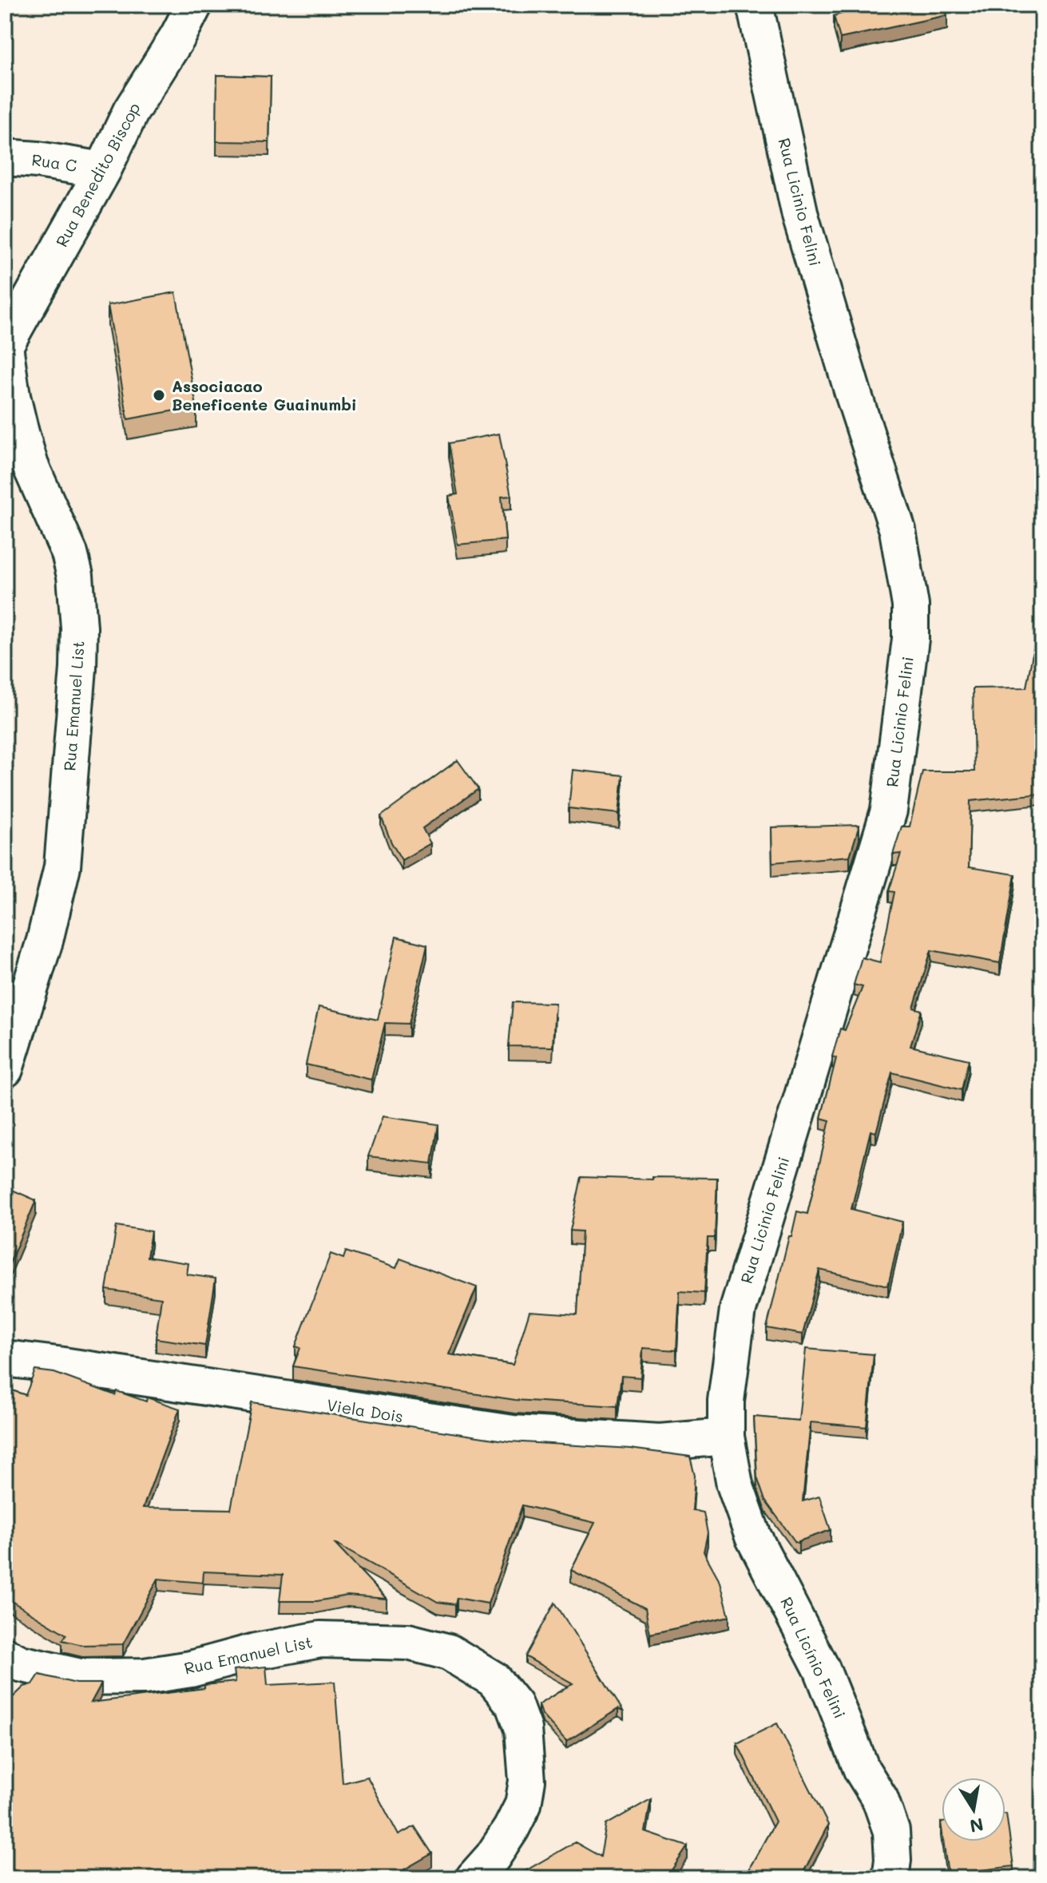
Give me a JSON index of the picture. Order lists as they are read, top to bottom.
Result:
{
  "streets": {
    "street": [
      "Rua C",
      "Rua Benedito Biscop",
      "Rua Licinio Felini",
      "Rua Emanuel List",
      "Viela Dois",
      "Rua Licínio Felini"
    ]
  },
  "crossings": [
    ["Rua C", "Rua Benedito Biscop"],
    ["Rua Benedito Biscop", "Rua Emanuel List"],
    ["Rua Licinio Felini", "Viela Dois"],
    ["Rua Licinio Felini", "Rua Licínio Felini"],
    ["Viela Dois", "Rua Licínio Felini"]
  ],
  "places": ["Associacao Beneficente Guainumbi"],
  "north": "bottom"
}
